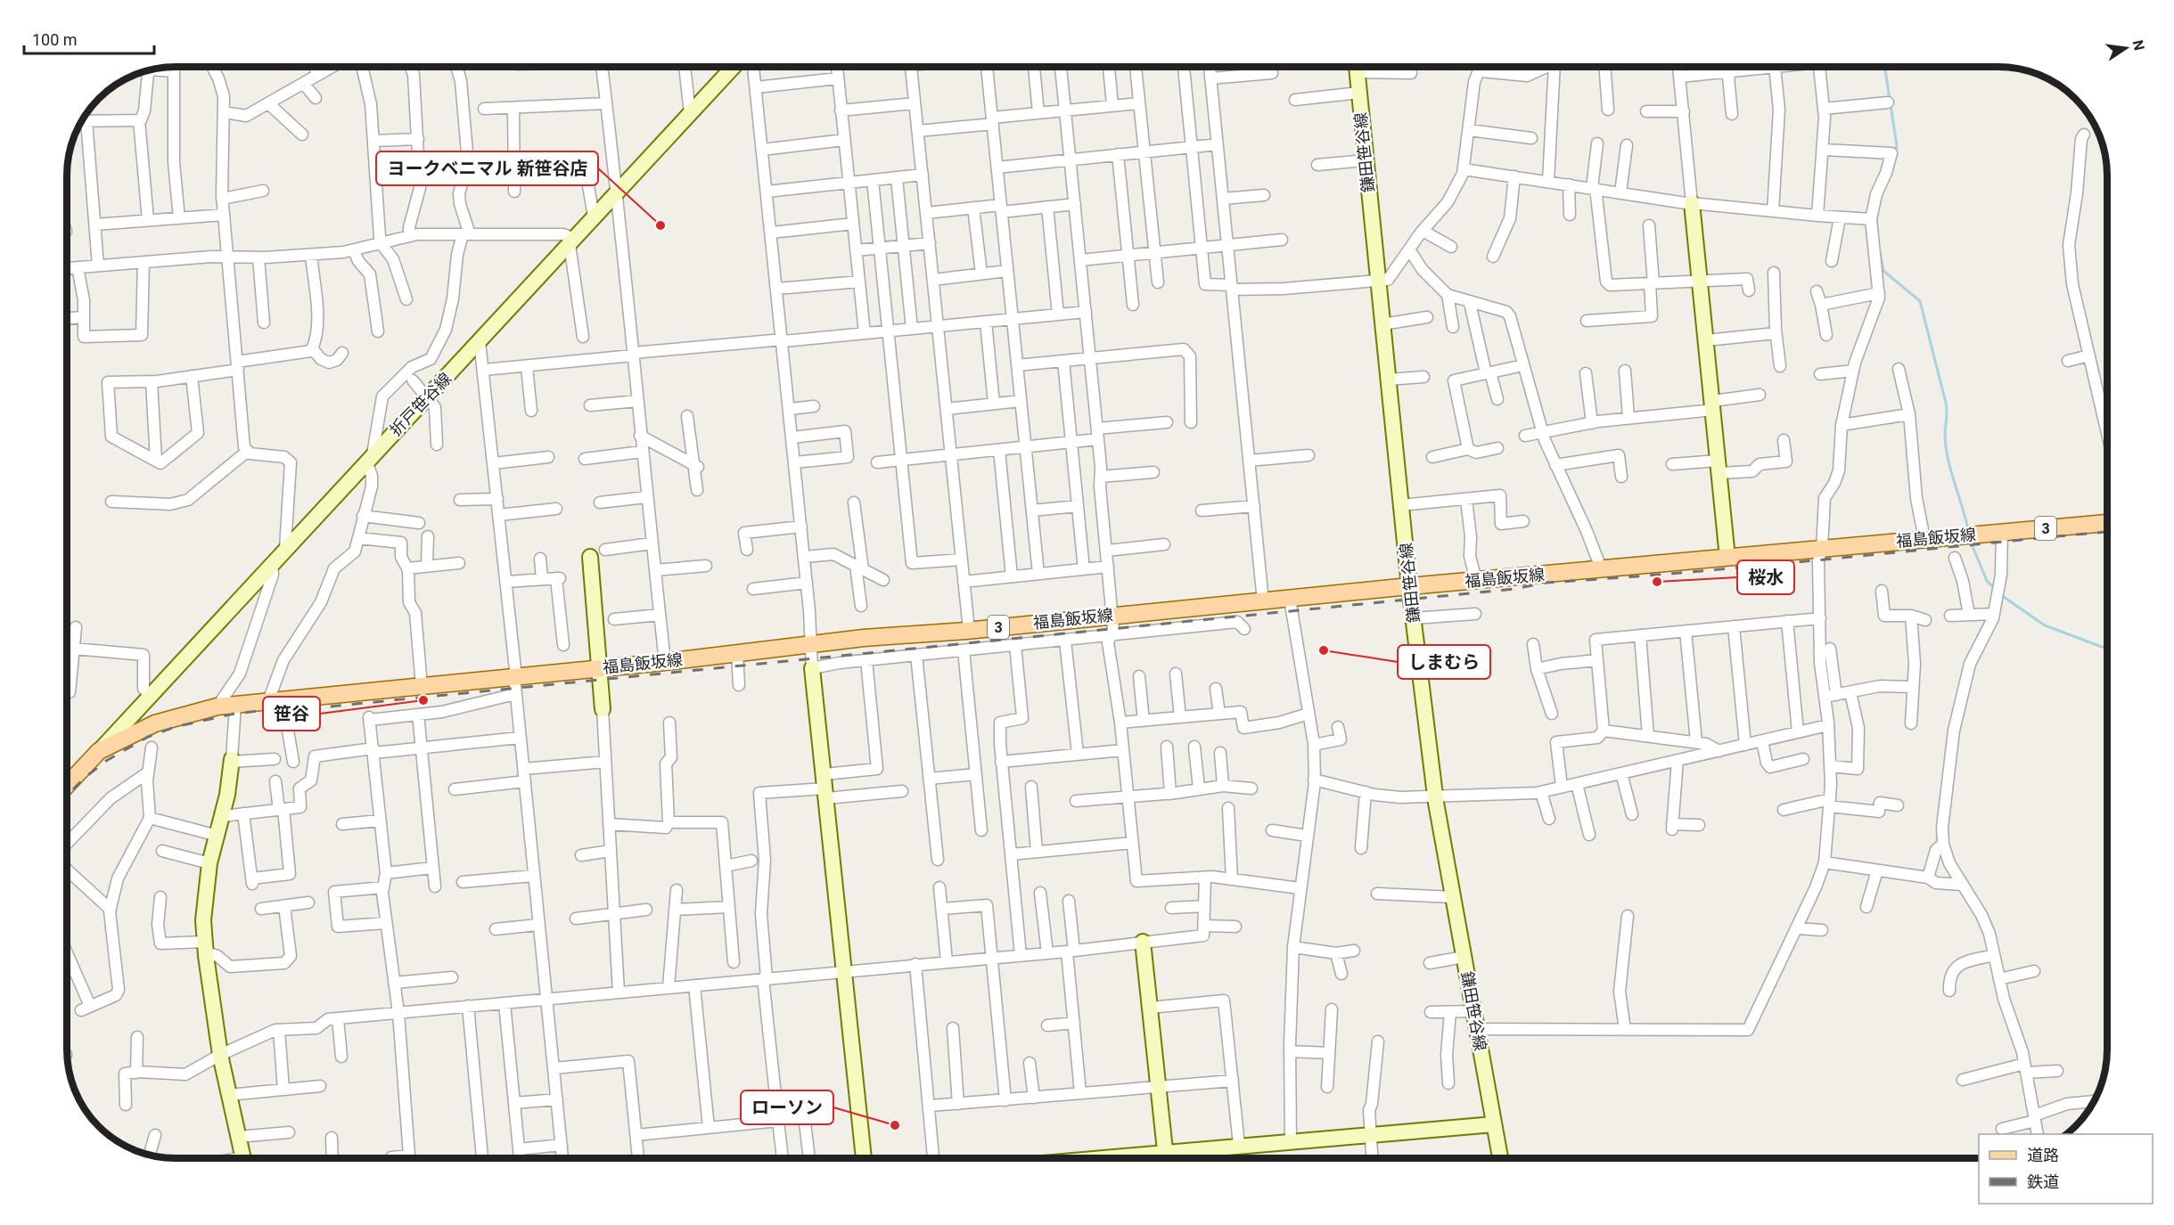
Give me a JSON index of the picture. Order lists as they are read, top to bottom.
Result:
{
  "streets": {
    "main road": ["3", "福島飯坂線"],
    "street": ["鎌田笹谷線", "折戸笹谷線"]
  },
  "crossings": [
    ["鎌田笹谷線", "福島飯坂線"],
    ["折戸笹谷線", "福島飯坂線"]
  ],
  "places": [
    "ヨークベニマル 新笹谷店",
    "桜水",
    "しまむら",
    "笹谷",
    "ローソン"
  ],
  "legend": ["道路", "鉄道"],
  "scale_bar": "100 m",
  "north": "right"
}
